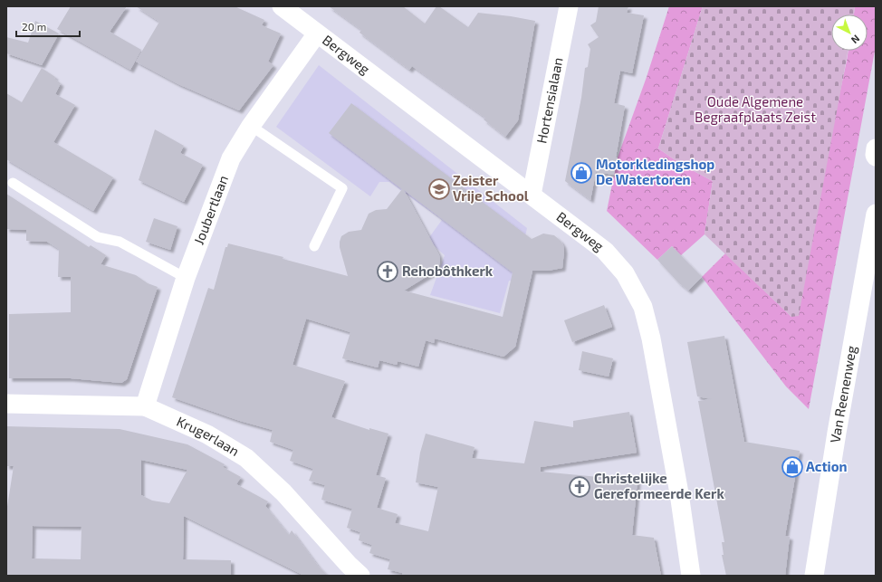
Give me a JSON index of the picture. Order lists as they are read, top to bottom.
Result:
{
  "streets": {
    "street": [
      "Bergweg",
      "Hortensialaan",
      "Joubertlaan",
      "Van Reenenweg",
      "Krugerlaan"
    ]
  },
  "crossings": [
    ["Bergweg", "Hortensialaan"],
    ["Bergweg", "Joubertlaan"],
    ["Joubertlaan", "Krugerlaan"]
  ],
  "parks": ["Oude Algemene Begraafplaats Zeist"],
  "places": {
    "shop": ["Motorkledingshop De Watertoren", "Action"],
    "school or university": ["Zeister Vrije School"],
    "church": ["Rehobôthkerk", "Christelijke Gereformeerde Kerk"]
  },
  "scale_bar": "20 m",
  "north": "bottom right"
}
